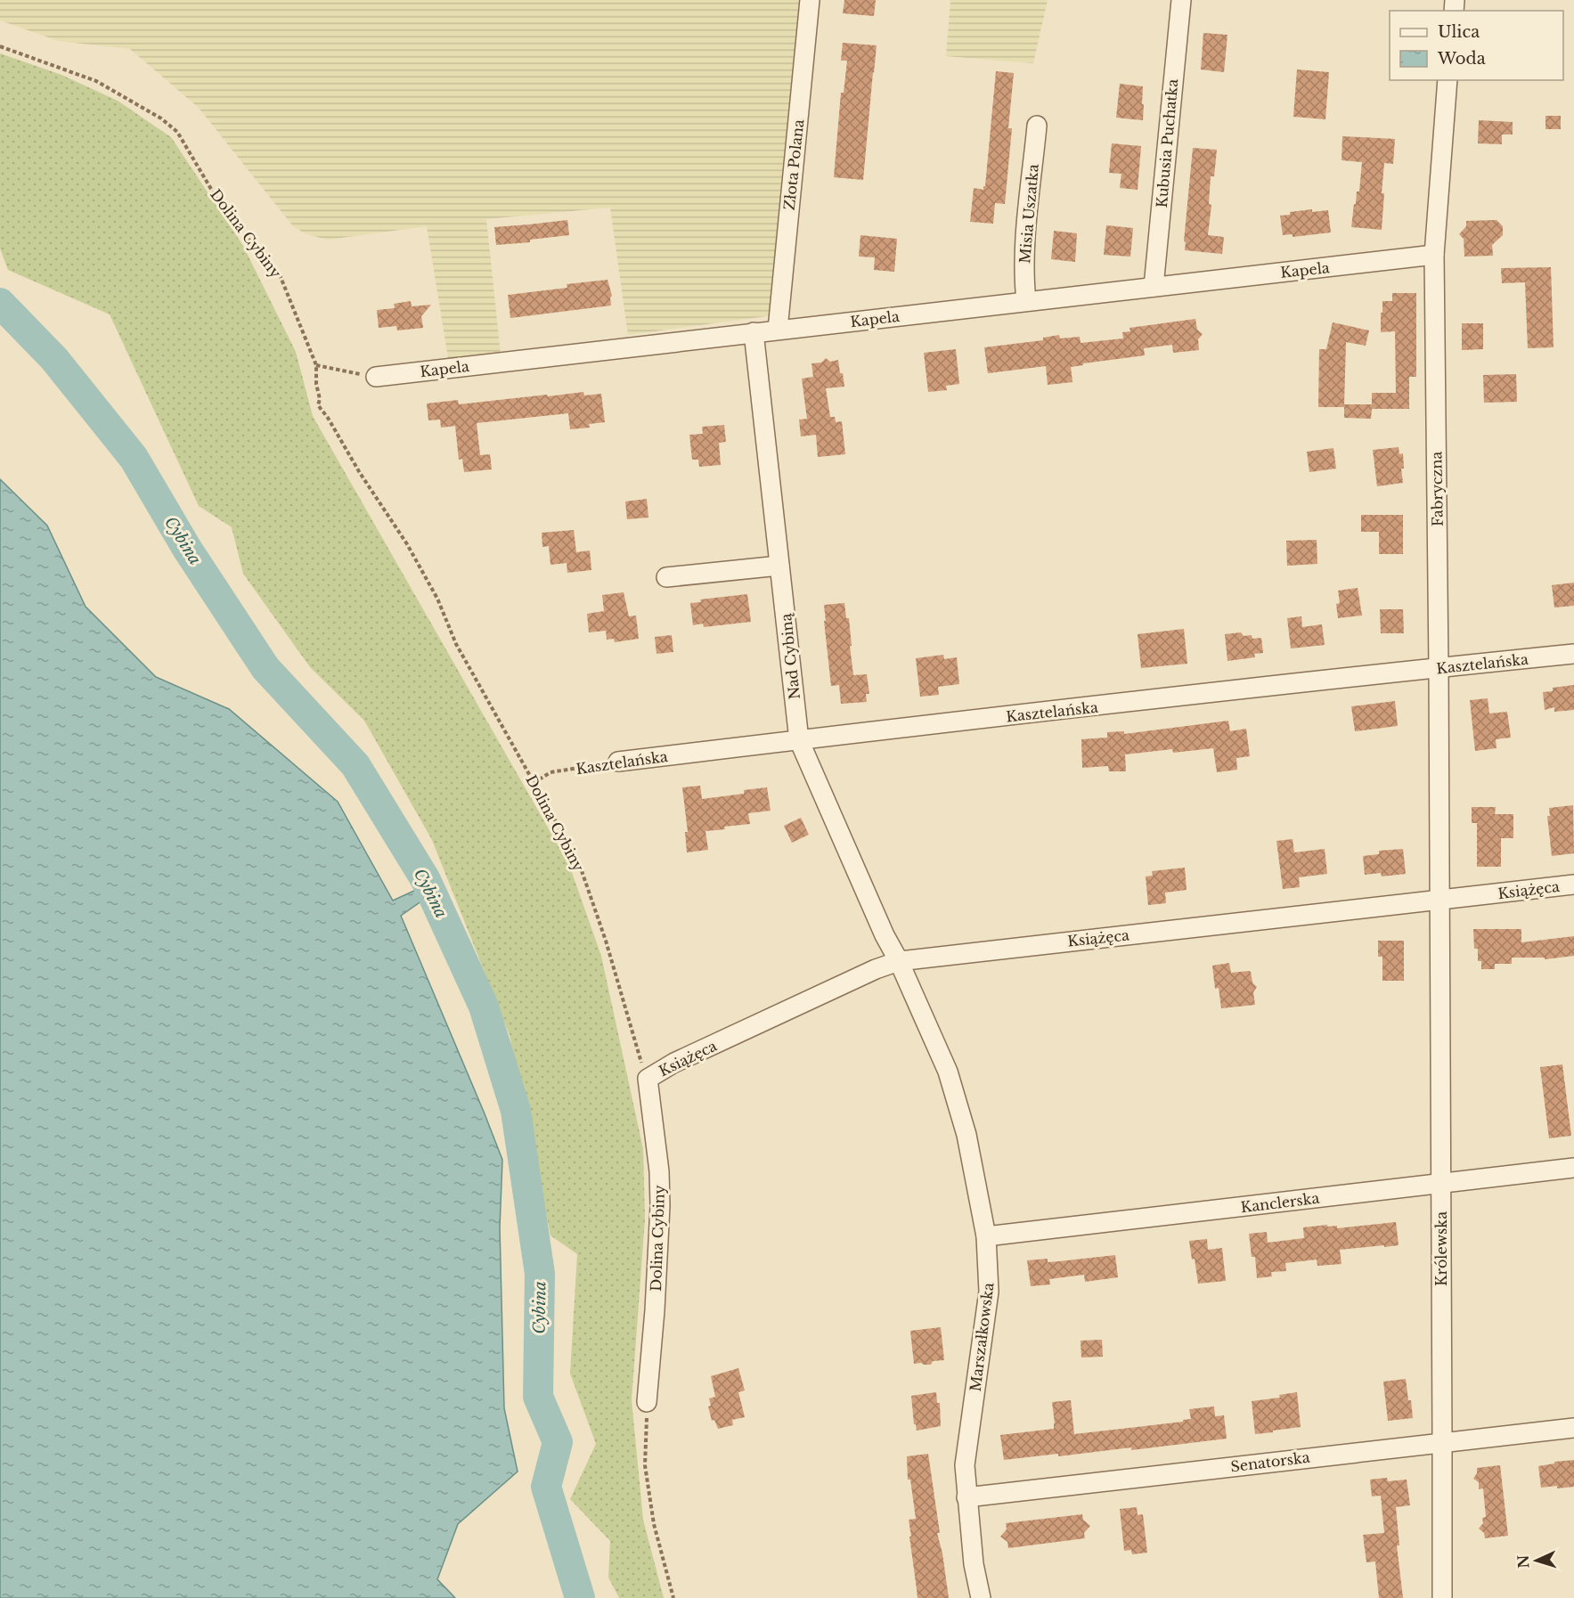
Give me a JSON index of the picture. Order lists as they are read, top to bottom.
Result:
{
  "streets": {
    "street": [
      "Kubusia Puchatka",
      "Złota Polana",
      "Misia Uszatka",
      "Dolina Cybiny",
      "Kapela",
      "Fabryczna",
      "Nad Cybiną",
      "Kasztelańska",
      "Książęca",
      "Kanclerska",
      "Królewska",
      "Marszałkowska",
      "Senatorska"
    ]
  },
  "crossings": [
    ["Kubusia Puchatka", "Kapela"],
    ["Złota Polana", "Kapela"],
    ["Misia Uszatka", "Kapela"],
    ["Dolina Cybiny", "Kasztelańska"],
    ["Dolina Cybiny", "Książęca"],
    ["Kapela", "Fabryczna"],
    ["Kapela", "Nad Cybiną"],
    ["Fabryczna", "Kasztelańska"],
    ["Fabryczna", "Książęca"],
    ["Fabryczna", "Królewska"],
    ["Nad Cybiną", "Kasztelańska"],
    ["Nad Cybiną", "Książęca"],
    ["Nad Cybiną", "Marszałkowska"],
    ["Książęca", "Królewska"],
    ["Książęca", "Marszałkowska"],
    ["Kanclerska", "Królewska"],
    ["Kanclerska", "Marszałkowska"],
    ["Królewska", "Senatorska"],
    ["Marszałkowska", "Senatorska"]
  ],
  "water": ["Cybina"],
  "legend": ["Ulica", "Woda"],
  "north": "left"
}
